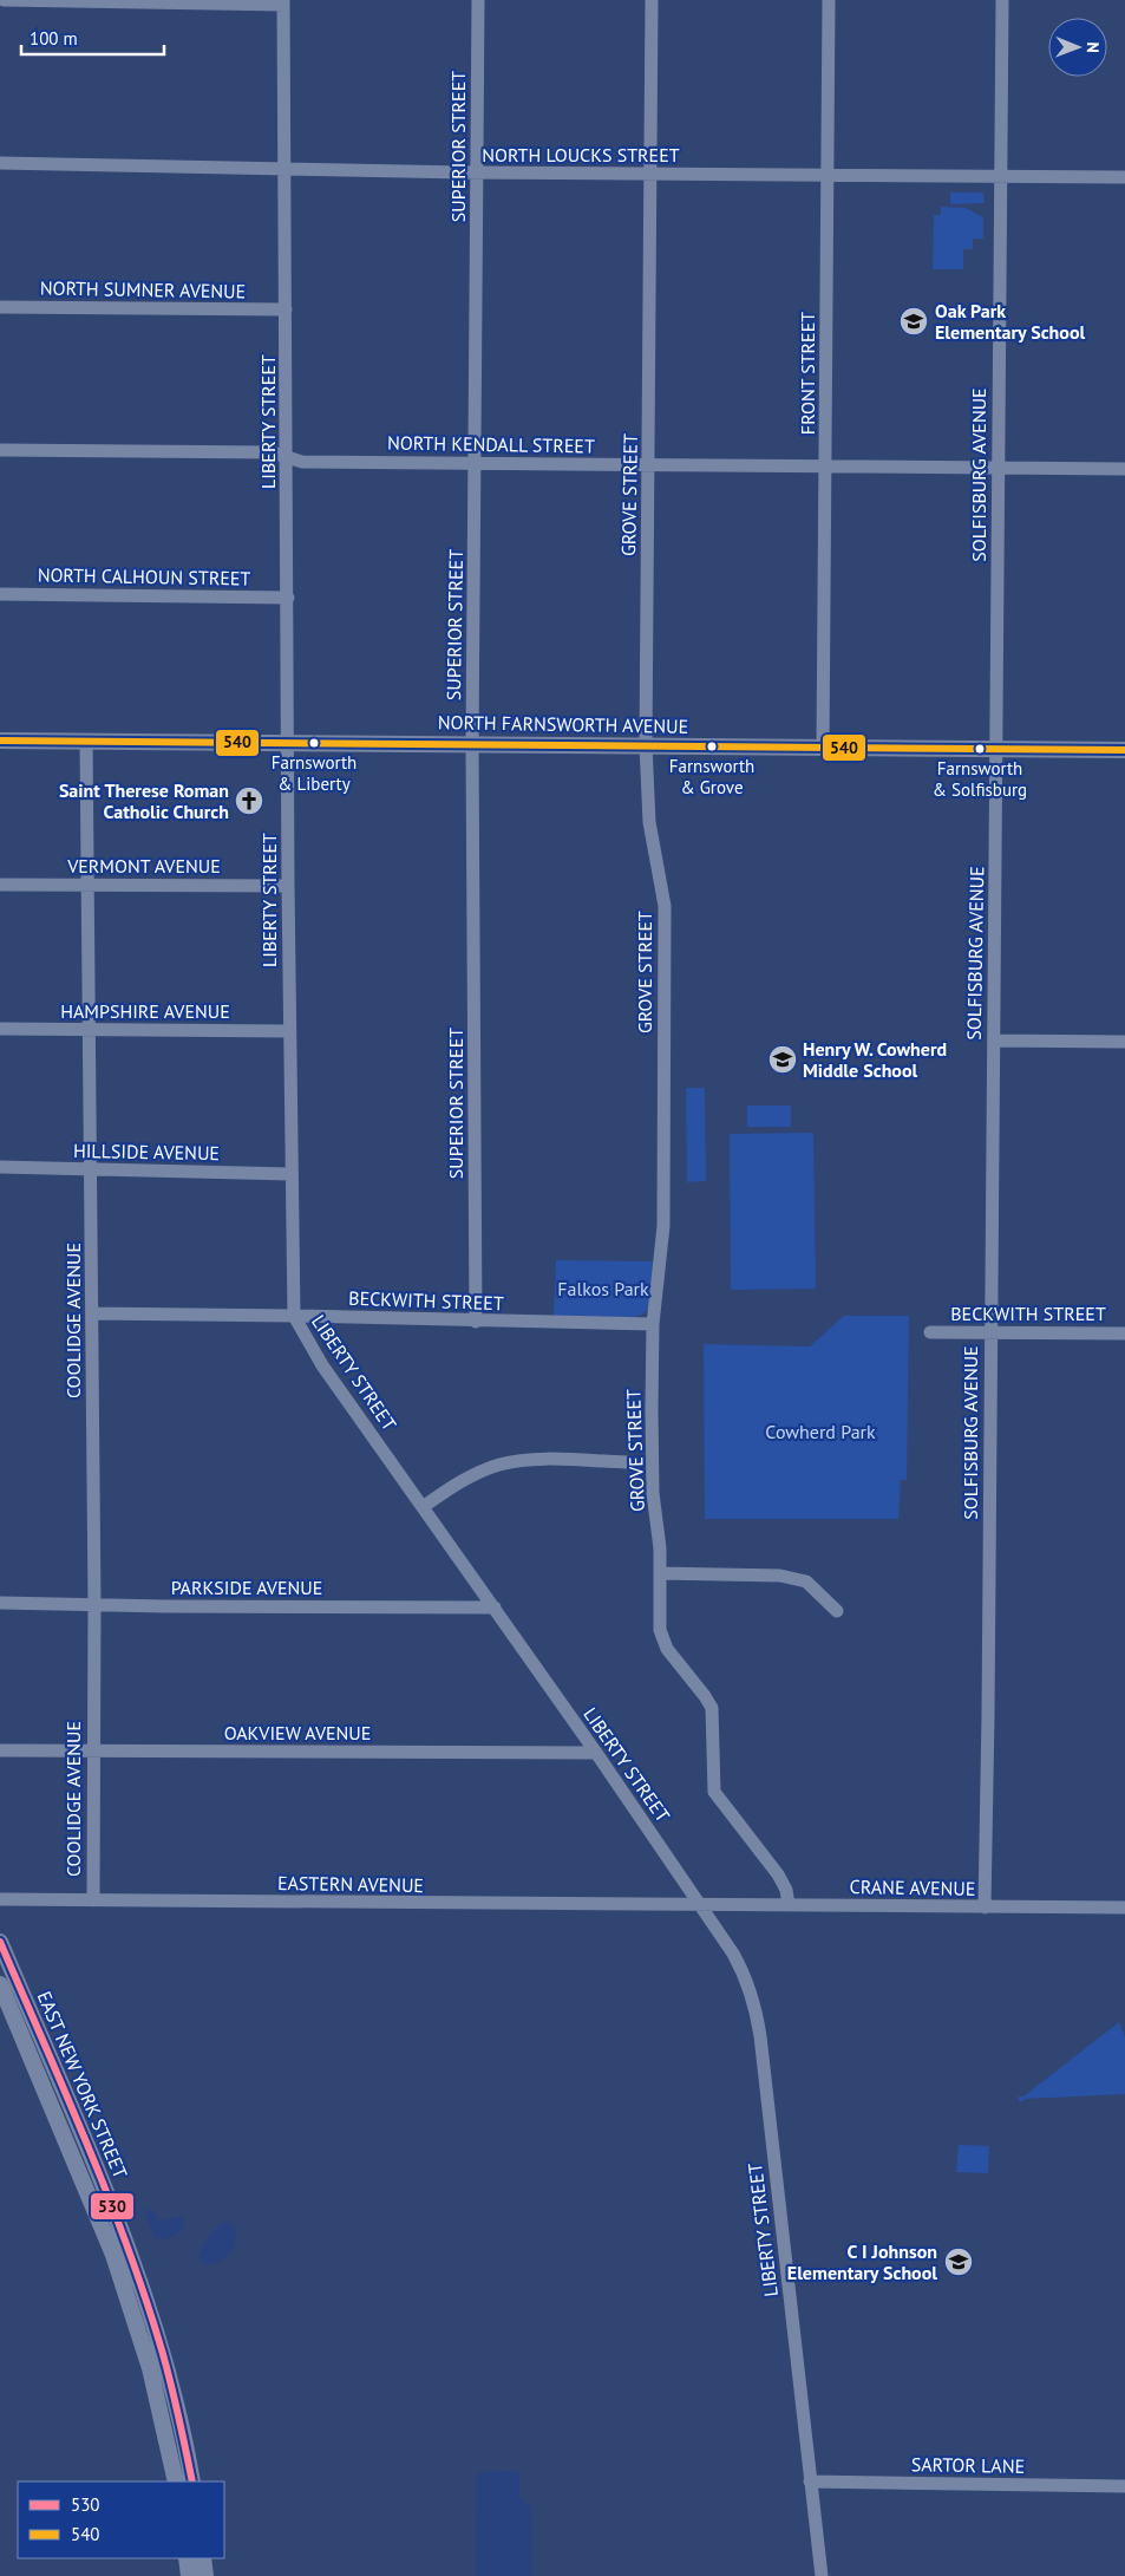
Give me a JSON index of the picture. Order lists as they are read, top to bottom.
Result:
{
  "streets": {
    "main road": ["NORTH FARNSWORTH AVENUE", "EAST NEW YORK STREET"],
    "street": [
      "SUPERIOR STREET",
      "NORTH LOUCKS STREET",
      "NORTH SUMNER AVENUE",
      "FRONT STREET",
      "LIBERTY STREET",
      "NORTH KENDALL STREET",
      "SOLFISBURG AVENUE",
      "GROVE STREET",
      "NORTH CALHOUN STREET",
      "VERMONT AVENUE",
      "HAMPSHIRE AVENUE",
      "HILLSIDE AVENUE",
      "BECKWITH STREET",
      "COOLIDGE AVENUE",
      "PARKSIDE AVENUE",
      "OAKVIEW AVENUE",
      "EASTERN AVENUE",
      "CRANE AVENUE",
      "SARTOR LANE"
    ]
  },
  "crossings": [
    ["SUPERIOR STREET", "NORTH LOUCKS STREET"],
    ["SUPERIOR STREET", "NORTH KENDALL STREET"],
    ["SUPERIOR STREET", "NORTH FARNSWORTH AVENUE"],
    ["SUPERIOR STREET", "BECKWITH STREET"],
    ["NORTH LOUCKS STREET", "FRONT STREET"],
    ["NORTH LOUCKS STREET", "LIBERTY STREET"],
    ["NORTH LOUCKS STREET", "SOLFISBURG AVENUE"],
    ["NORTH LOUCKS STREET", "GROVE STREET"],
    ["NORTH SUMNER AVENUE", "LIBERTY STREET"],
    ["FRONT STREET", "NORTH KENDALL STREET"],
    ["FRONT STREET", "NORTH FARNSWORTH AVENUE"],
    ["LIBERTY STREET", "NORTH KENDALL STREET"],
    ["LIBERTY STREET", "NORTH CALHOUN STREET"],
    ["LIBERTY STREET", "NORTH FARNSWORTH AVENUE"],
    ["LIBERTY STREET", "VERMONT AVENUE"],
    ["LIBERTY STREET", "HAMPSHIRE AVENUE"],
    ["LIBERTY STREET", "HILLSIDE AVENUE"],
    ["LIBERTY STREET", "BECKWITH STREET"],
    ["LIBERTY STREET", "PARKSIDE AVENUE"],
    ["LIBERTY STREET", "OAKVIEW AVENUE"],
    ["LIBERTY STREET", "EASTERN AVENUE"],
    ["LIBERTY STREET", "CRANE AVENUE"],
    ["LIBERTY STREET", "SARTOR LANE"],
    ["NORTH KENDALL STREET", "SOLFISBURG AVENUE"],
    ["NORTH KENDALL STREET", "GROVE STREET"],
    ["SOLFISBURG AVENUE", "NORTH FARNSWORTH AVENUE"],
    ["SOLFISBURG AVENUE", "BECKWITH STREET"],
    ["SOLFISBURG AVENUE", "CRANE AVENUE"],
    ["GROVE STREET", "NORTH FARNSWORTH AVENUE"],
    ["GROVE STREET", "BECKWITH STREET"],
    ["GROVE STREET", "CRANE AVENUE"],
    ["NORTH FARNSWORTH AVENUE", "COOLIDGE AVENUE"],
    ["VERMONT AVENUE", "COOLIDGE AVENUE"],
    ["HAMPSHIRE AVENUE", "COOLIDGE AVENUE"],
    ["HILLSIDE AVENUE", "COOLIDGE AVENUE"],
    ["BECKWITH STREET", "COOLIDGE AVENUE"],
    ["COOLIDGE AVENUE", "PARKSIDE AVENUE"],
    ["COOLIDGE AVENUE", "OAKVIEW AVENUE"],
    ["COOLIDGE AVENUE", "EASTERN AVENUE"],
    ["EASTERN AVENUE", "CRANE AVENUE"]
  ],
  "parks": ["Falkos Park", "Cowherd Park"],
  "places": {
    "school or university": ["Oak Park Elementary School", "Henry W. Cowherd Middle School", "C I Johnson Elementary School"],
    "other": ["Farnsworth & Liberty", "Farnsworth & Grove", "Farnsworth & Solfisburg"],
    "church": ["Saint Therese Roman Catholic Church"]
  },
  "lines": ["transit line 540", "transit line 530"],
  "legend": ["530", "540"],
  "scale_bar": "100 m",
  "north": "right"
}
